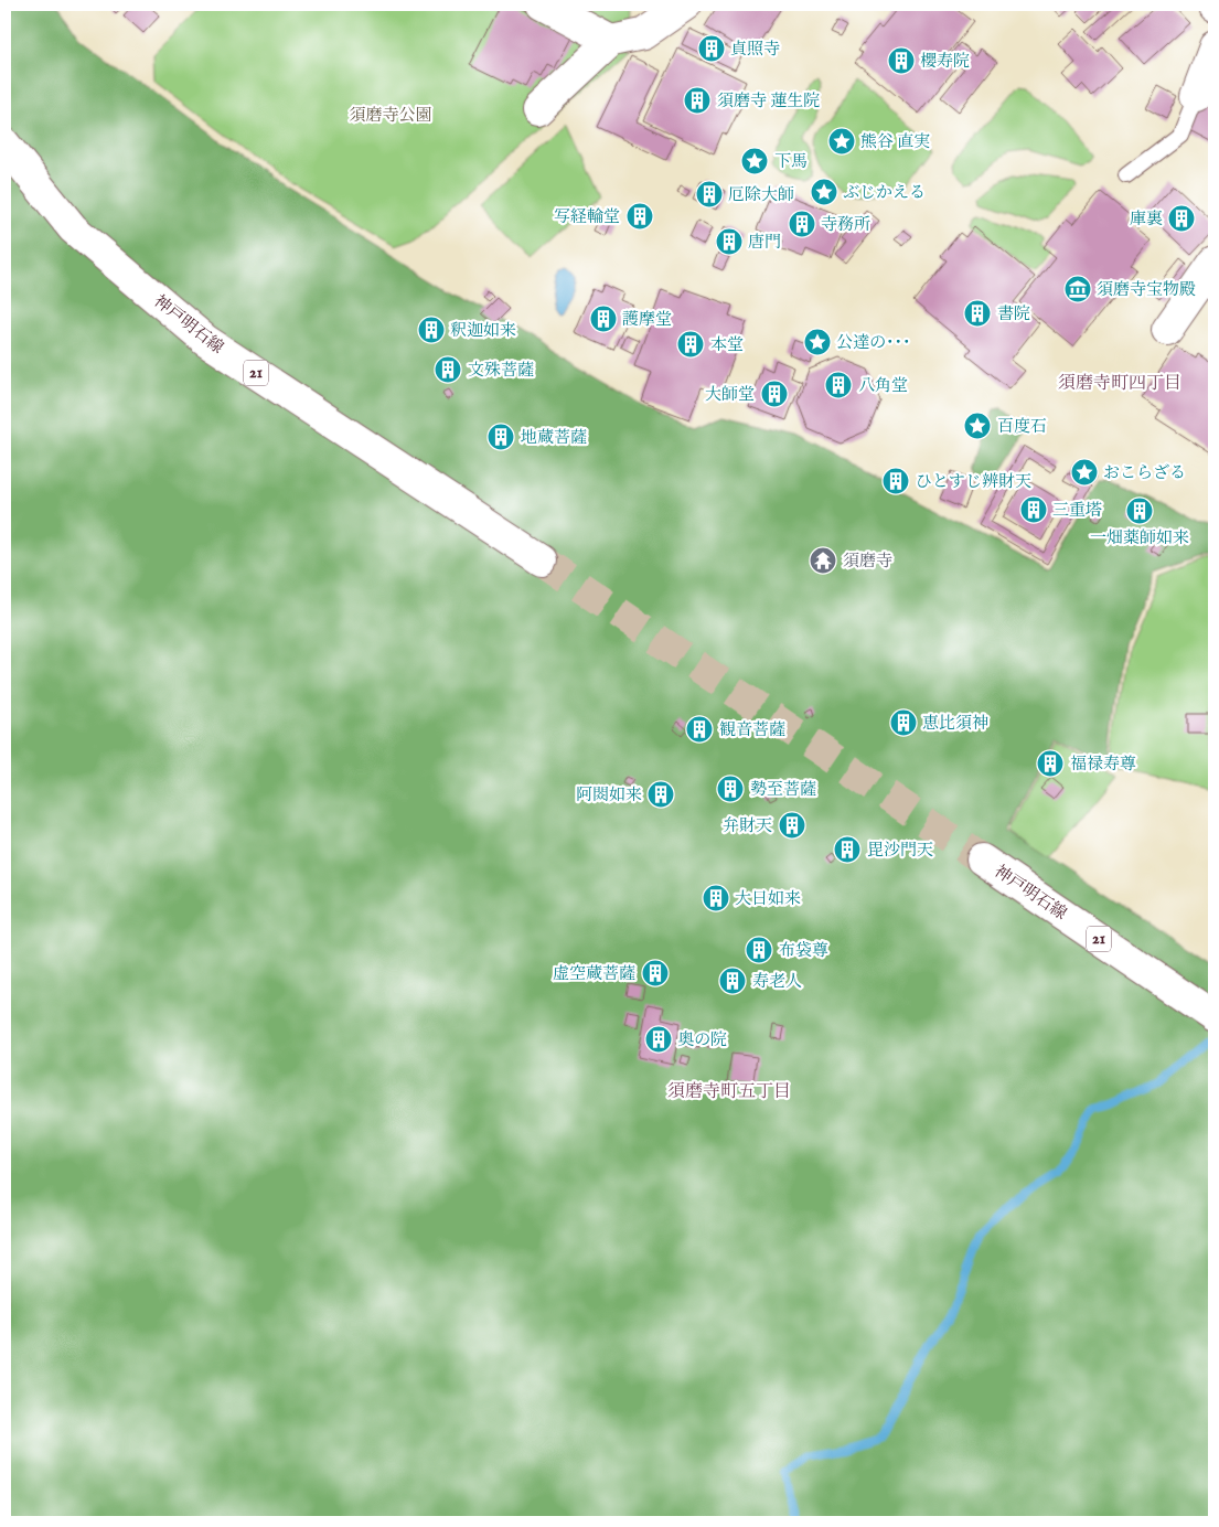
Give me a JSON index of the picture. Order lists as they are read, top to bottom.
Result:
{
  "streets": {
    "main road": ["神戸明石線", "21"]
  },
  "districts": ["須磨寺町四丁目", "須磨寺町五丁目"],
  "parks": ["須磨寺公園"],
  "places": {
    "building": [
      "貞照寺",
      "櫻寿院",
      "須磨寺 蓮生院",
      "厄除大師",
      "写経輪堂",
      "庫裏",
      "寺務所",
      "唐門",
      "書院",
      "護摩堂",
      "釈迦如来",
      "本堂",
      "文殊菩薩",
      "八角堂",
      "大師堂",
      "地蔵菩薩",
      "ひとすじ辨財天",
      "三重塔",
      "一畑薬師如来",
      "恵比須神",
      "観音菩薩",
      "福禄寿尊",
      "勢至菩薩",
      "阿閦如来",
      "弁財天",
      "毘沙門天",
      "大日如来",
      "布袋尊",
      "虚空蔵菩薩",
      "寿老人",
      "奥の院"
    ],
    "place": [
      "熊谷 直実",
      "下馬",
      "ぶじかえる",
      "公達の･･･",
      "百度石",
      "おこらざる"
    ],
    "museum": ["須磨寺宝物殿"],
    "temple": ["須磨寺"]
  }
}
